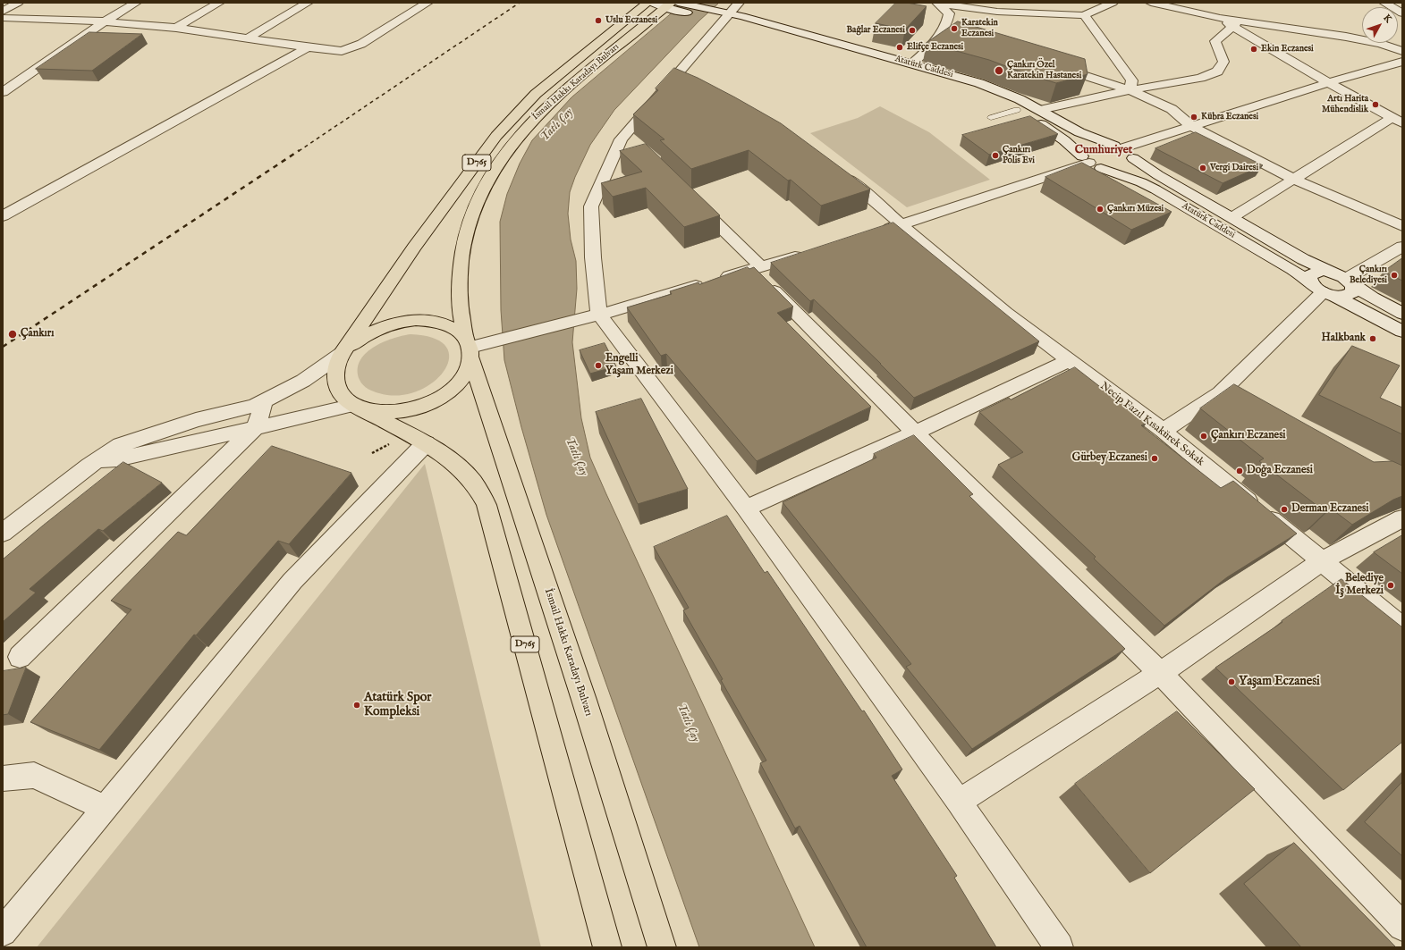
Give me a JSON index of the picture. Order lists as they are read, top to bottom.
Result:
{
  "streets": {
    "highway": ["İsmail Hakkı Karadayı Bulvarı", "D765"],
    "street": ["Atatürk Caddesi", "Necip Fazıl Kısakürek Sokak"]
  },
  "crossings": [
    ["İsmail Hakkı Karadayı Bulvarı", "D765"]
  ],
  "districts": ["Cumhuriyet"],
  "water": ["Tatlı Çay"],
  "places": [
    "Uslu Eczanesi",
    "Karatekin Eczanesi",
    "Bağlar Eczanesi",
    "Elifçe Eczanesi",
    "Ekin Eczanesi",
    "Çankırı Özel Karatekin Hastanesi",
    "Artı Harita Mühendislik",
    "Kübra Eczanesi",
    "Çankırı Polis Evi",
    "Vergi Dairesi",
    "Çankırı Müzesi",
    "Çankırı Belediyesi",
    "Çankırı",
    "Halkbank",
    "Engelli Yaşam Merkezi",
    "Çankırı Eczanesi",
    "Gürbey Eczanesi",
    "Doğa Eczanesi",
    "Derman Eczanesi",
    "Belediye İş Merkezi",
    "Yaşam Eczanesi",
    "Atatürk Spor Kompleksi"
  ],
  "north": "top right"
}
